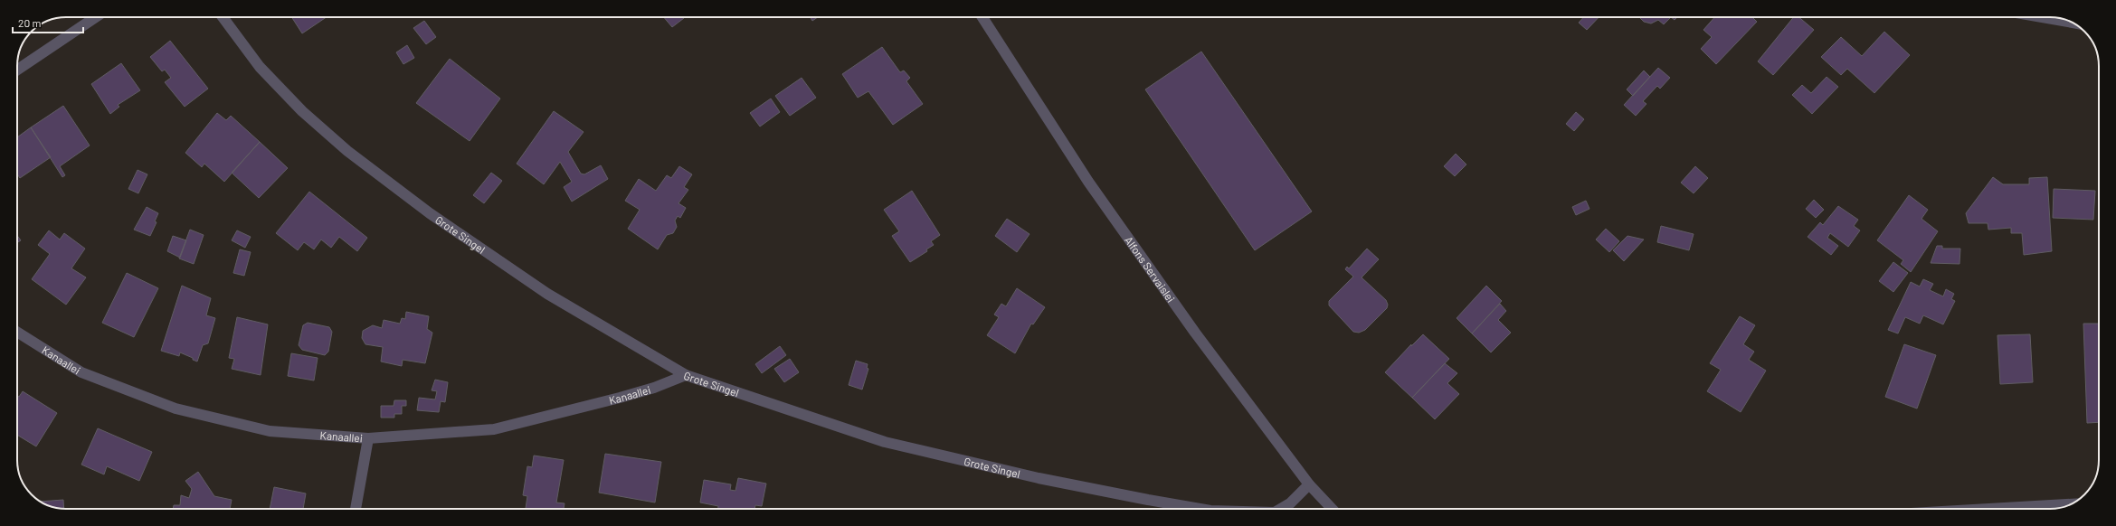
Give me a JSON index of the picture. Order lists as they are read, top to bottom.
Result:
{
  "streets": {
    "street": ["Grote Singel", "Alfons Servaislei", "Kanaallei"]
  },
  "crossings": [
    ["Grote Singel", "Alfons Servaislei"],
    ["Grote Singel", "Kanaallei"]
  ],
  "scale_bar": "20 m"
}
